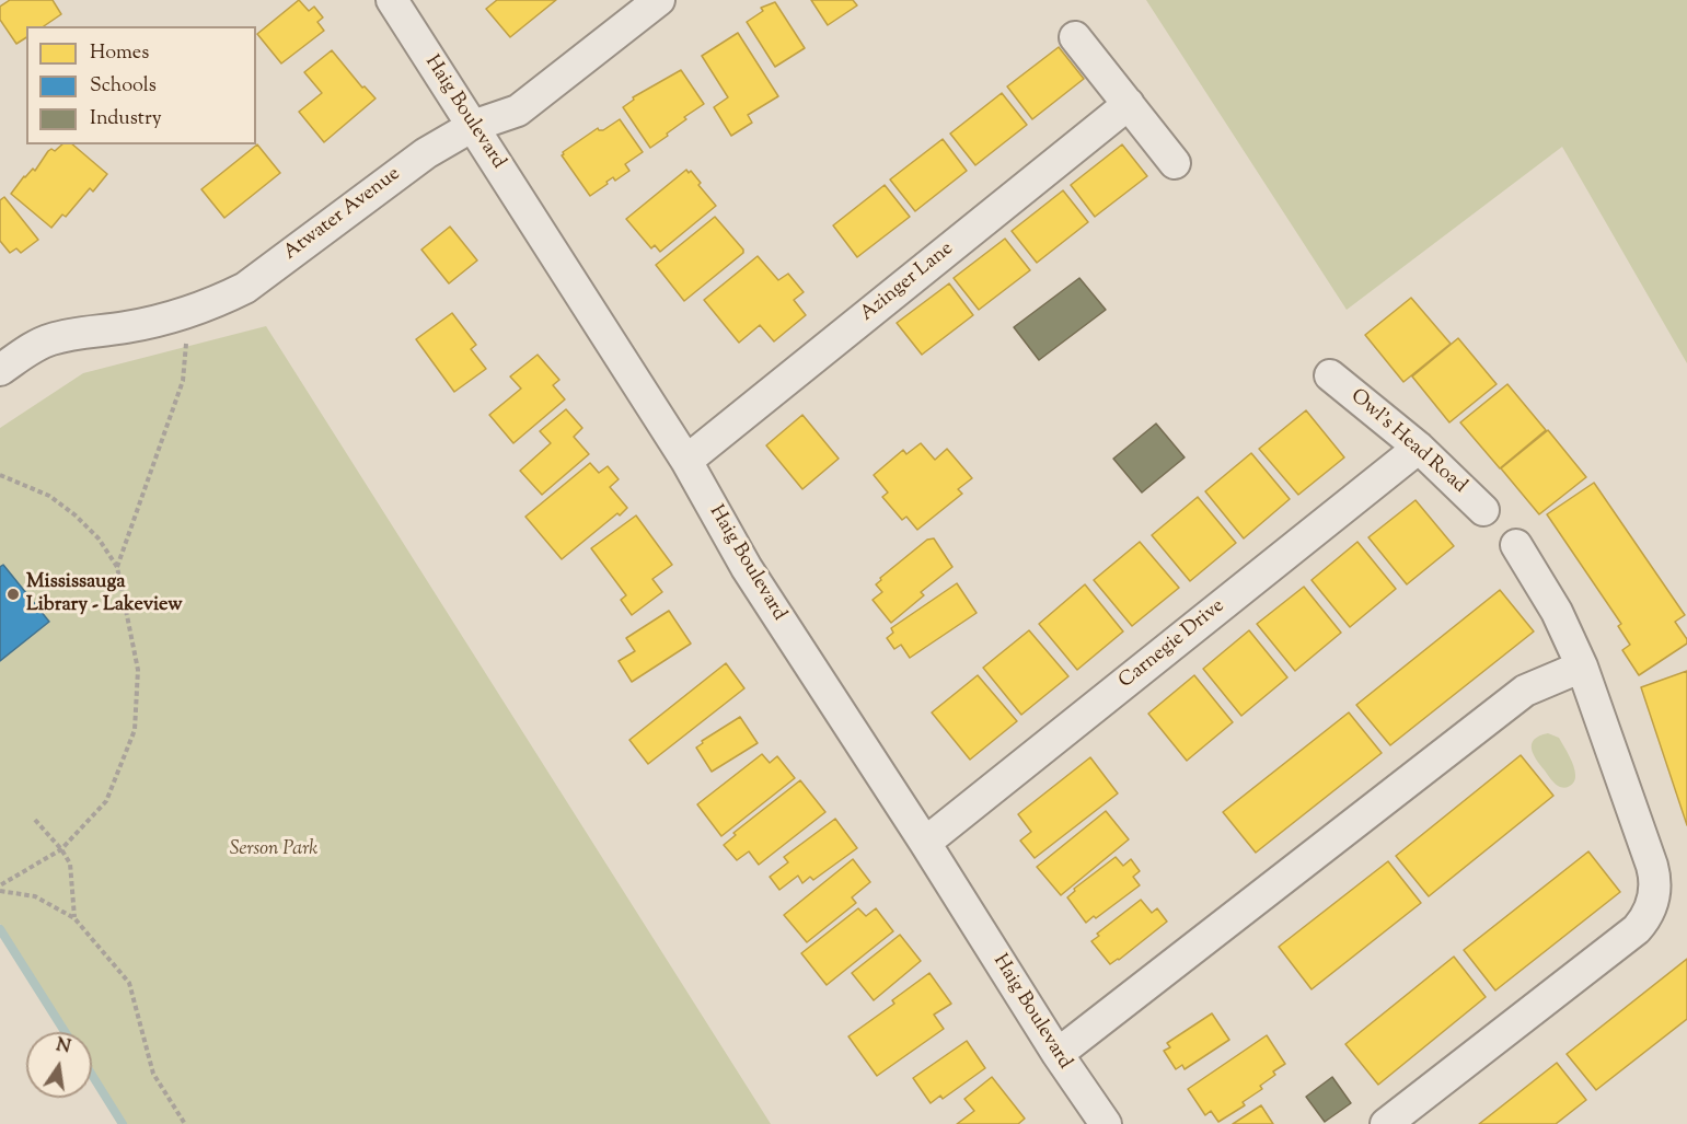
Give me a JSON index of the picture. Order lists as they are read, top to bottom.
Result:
{
  "streets": {
    "street": [
      "Haig Boulevard",
      "Atwater Avenue",
      "Azinger Lane",
      "Owl's Head Road",
      "Carnegie Drive"
    ]
  },
  "crossings": [
    ["Haig Boulevard", "Atwater Avenue"],
    ["Haig Boulevard", "Azinger Lane"],
    ["Haig Boulevard", "Carnegie Drive"],
    ["Owl's Head Road", "Carnegie Drive"]
  ],
  "parks": ["Serson Park"],
  "places": ["Mississauga Library - Lakeview"],
  "legend": ["Homes", "Schools", "Industry"],
  "north": "top"
}
